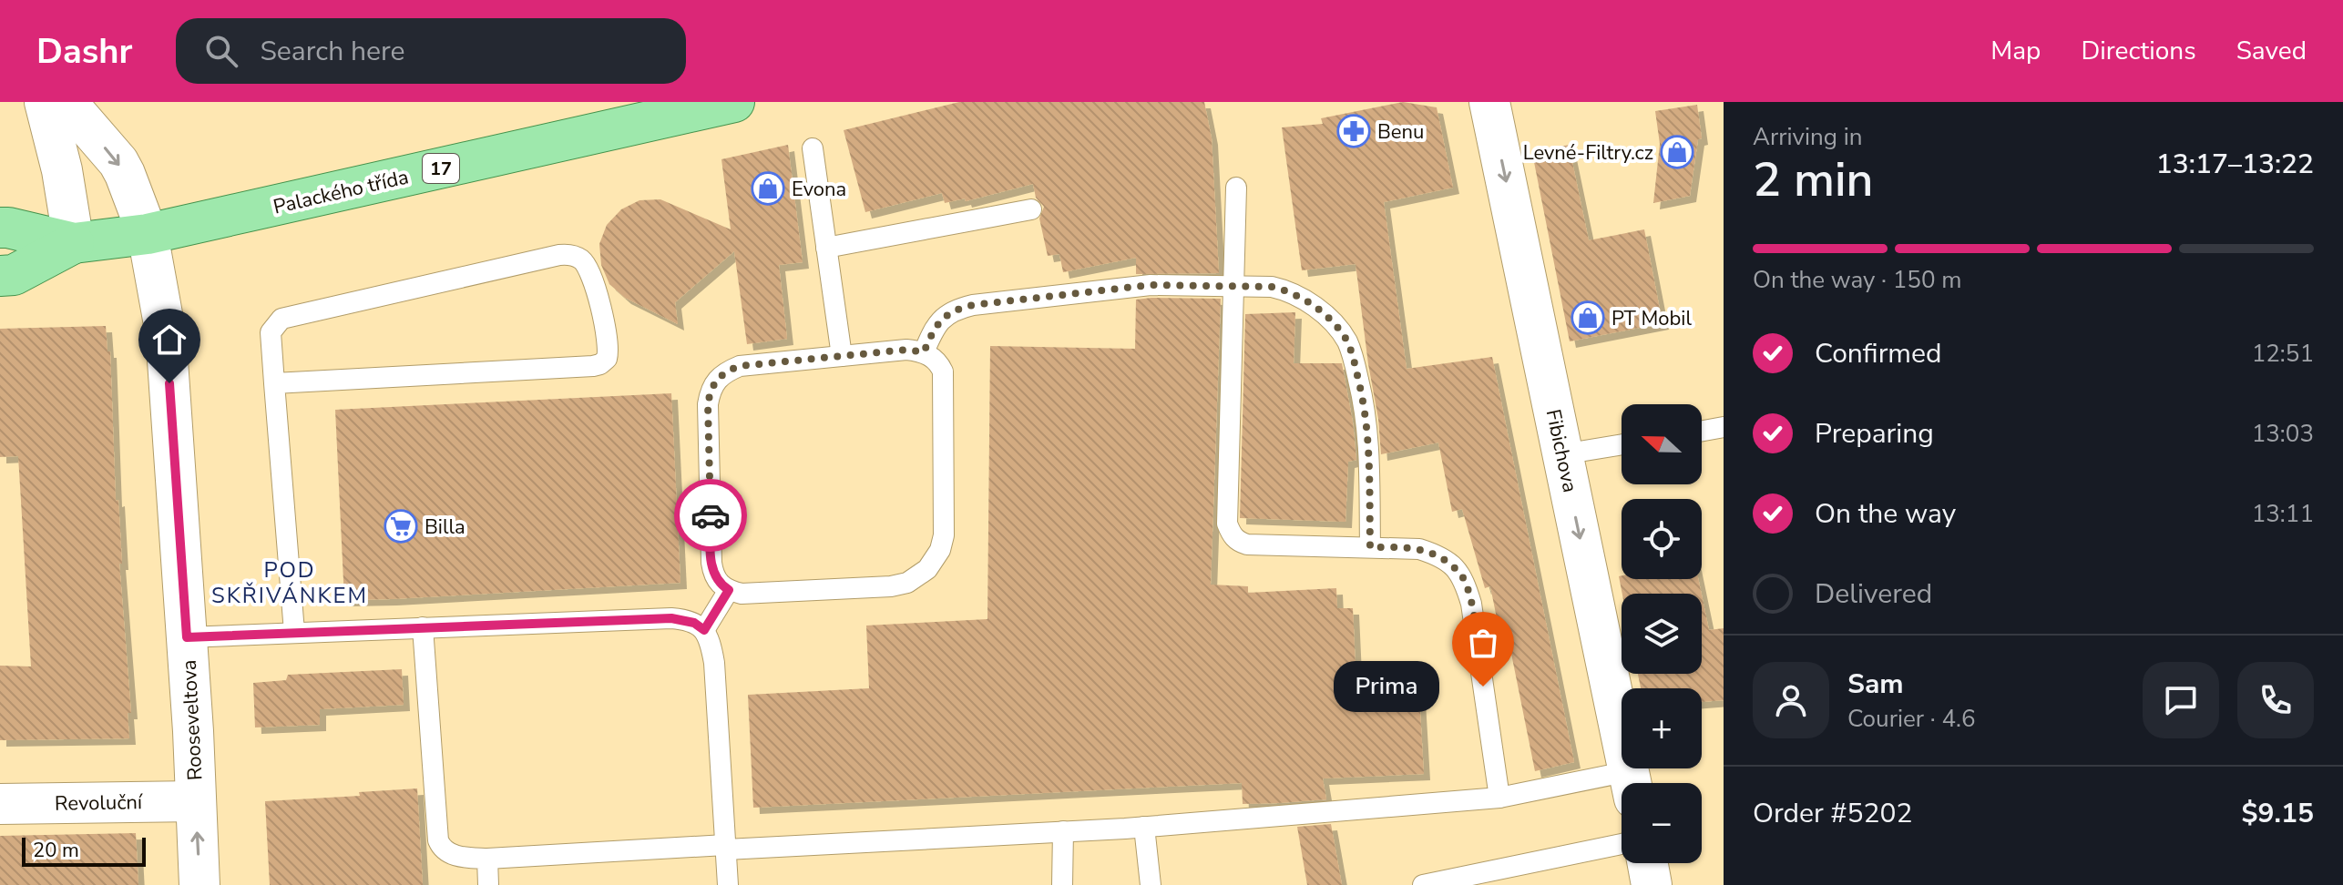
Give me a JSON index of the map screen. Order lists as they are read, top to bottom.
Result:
{
  "streets": {
    "main road": ["17", "Palackého třída"],
    "street": ["Fibichova", "Rooseveltova", "Revoluční"]
  },
  "crossings": [
    ["Palackého třída", "Rooseveltova"],
    ["Rooseveltova", "Revoluční"]
  ],
  "one_way": ["Fibichova"],
  "districts": ["POD SKŘIVÁNKEM"],
  "places": {
    "pharmacy": ["Benu"],
    "shop": ["Levné-Filtry.cz", "Evona", "PT Mobil"],
    "supermarket": ["Billa"],
    "other": ["Prima"]
  },
  "scale_bar": "20 m",
  "north": "left",
  "page": {
    "header": "Dashr",
    "search": "Search here",
    "nav": ["Map", "Directions", "Saved"],
    "heading": ["2 min", "Arriving in", "13:17–13:22"],
    "panel": [
      "Sam",
      "Courier · 4.6",
      "Order #5202",
      "$9.15"
    ],
    "bar": "On the way · 150 m",
    "list": [
      ["Confirmed", "12:51"],
      ["Preparing", "13:03"],
      ["On the way", "13:11"],
      "Delivered"
    ],
    "map_buttons": ["+", "−"],
    "bubble": "Prima",
    "scale": "20 m"
  }
}
